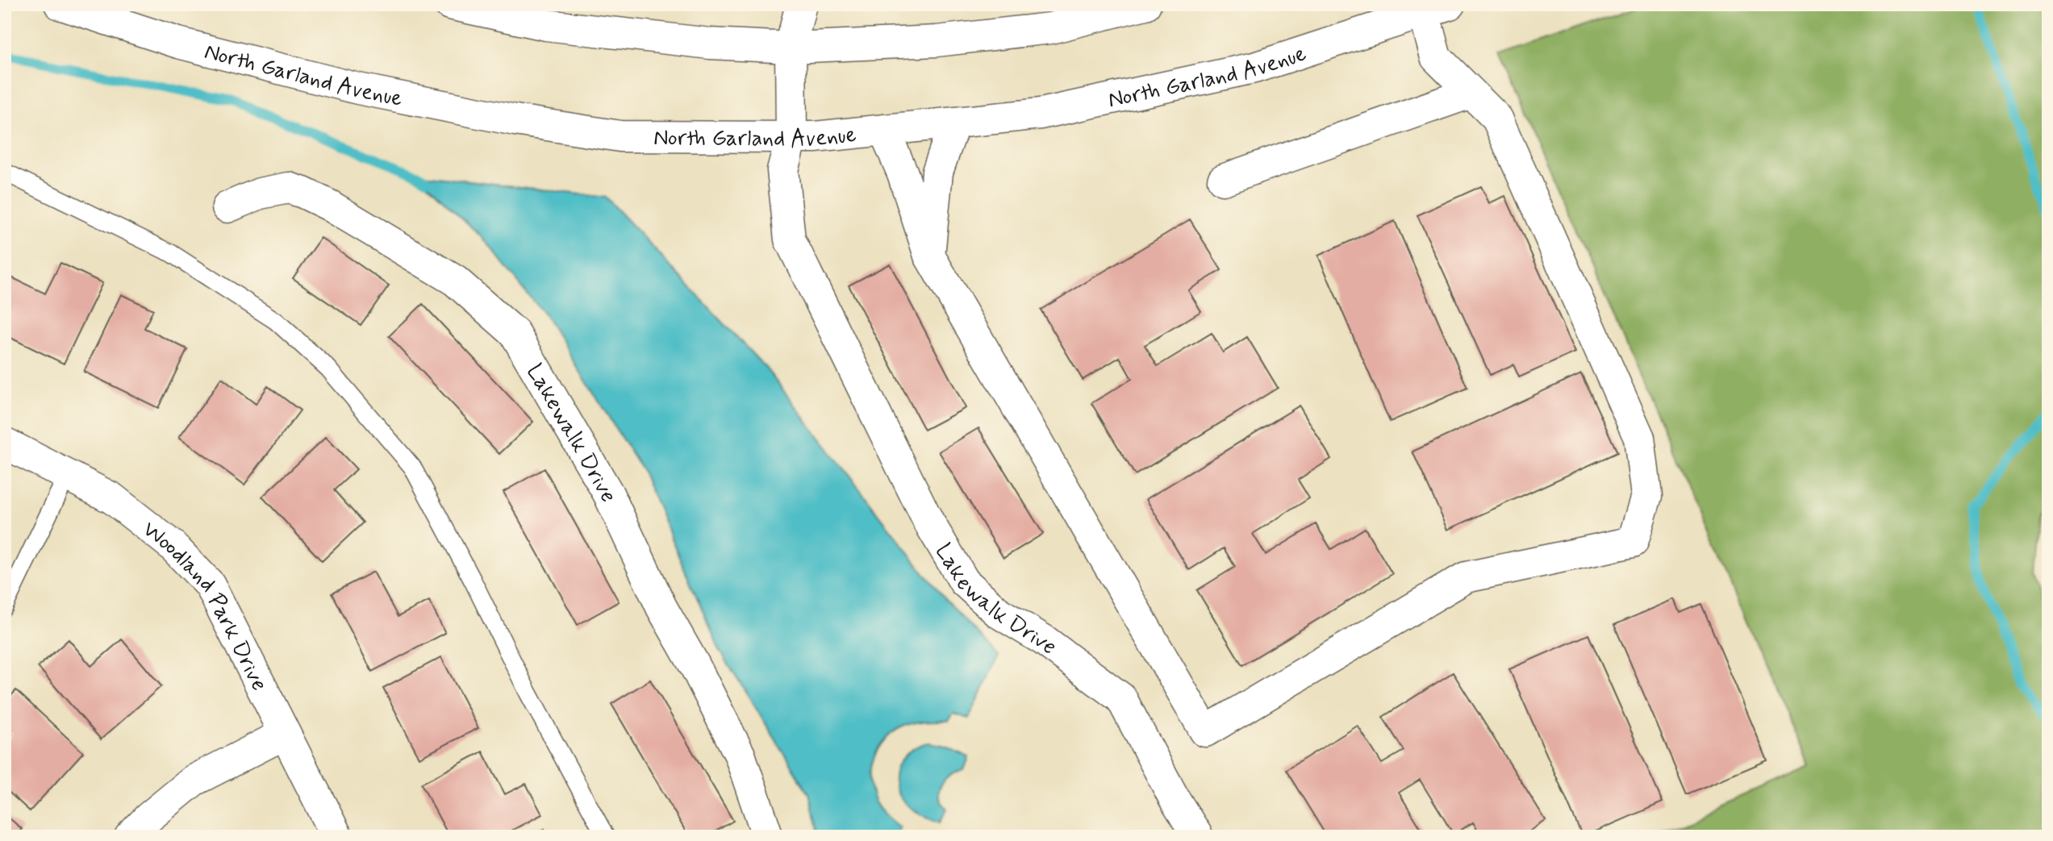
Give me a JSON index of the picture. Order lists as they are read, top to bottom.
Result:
{
  "streets": {
    "street": ["North Garland Avenue", "Lakewalk Drive", "Woodland Park Drive"]
  },
  "crossings": [
    ["North Garland Avenue", "Lakewalk Drive"]
  ]
}
